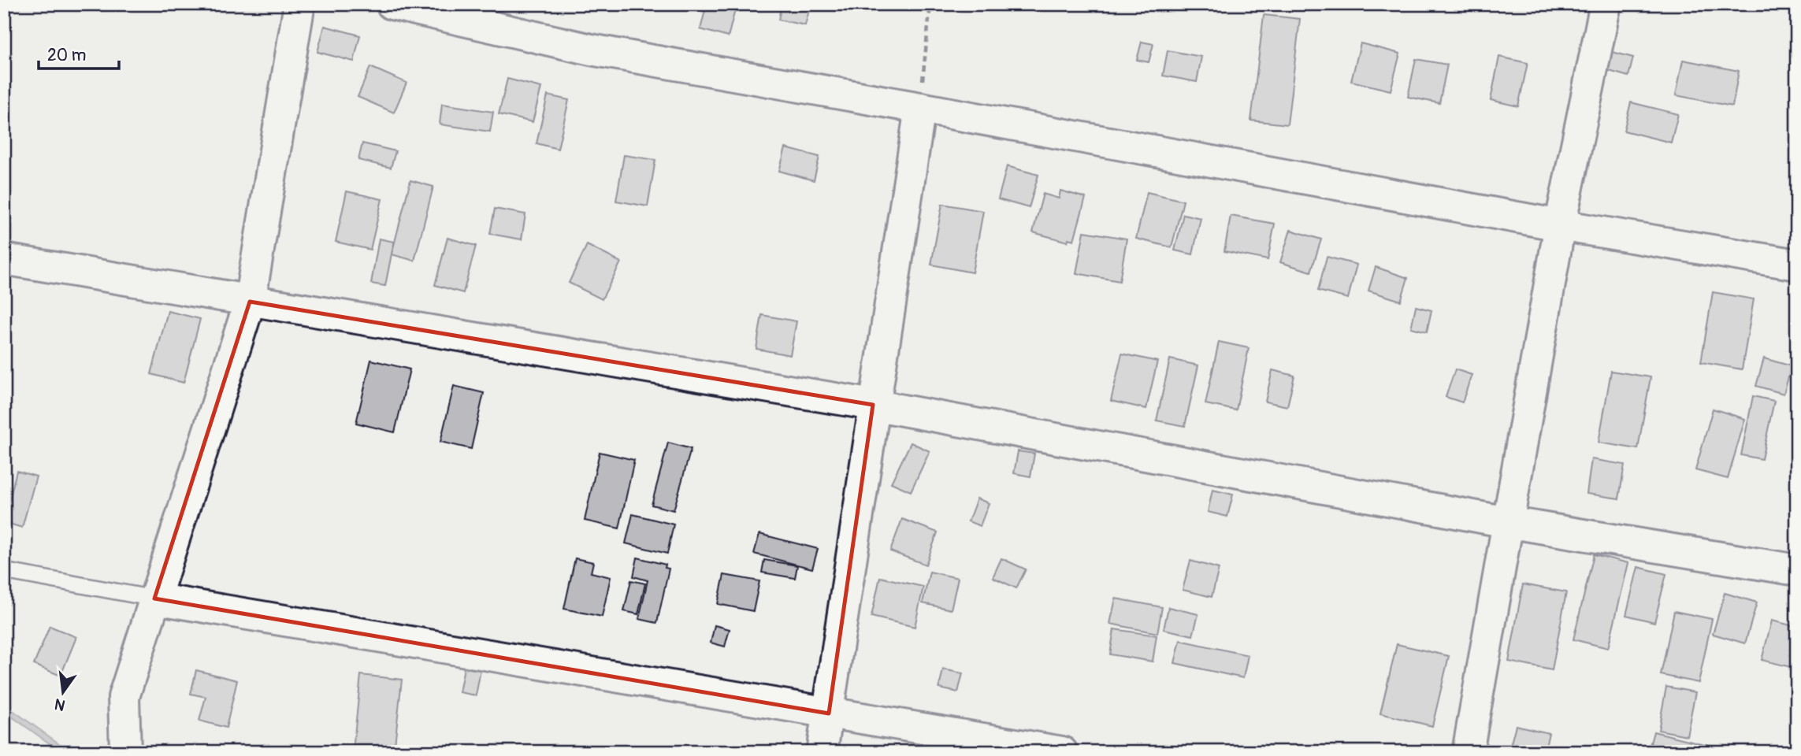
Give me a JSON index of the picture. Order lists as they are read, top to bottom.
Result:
{
  "scale_bar": "20 m",
  "north": "bottom"
}
